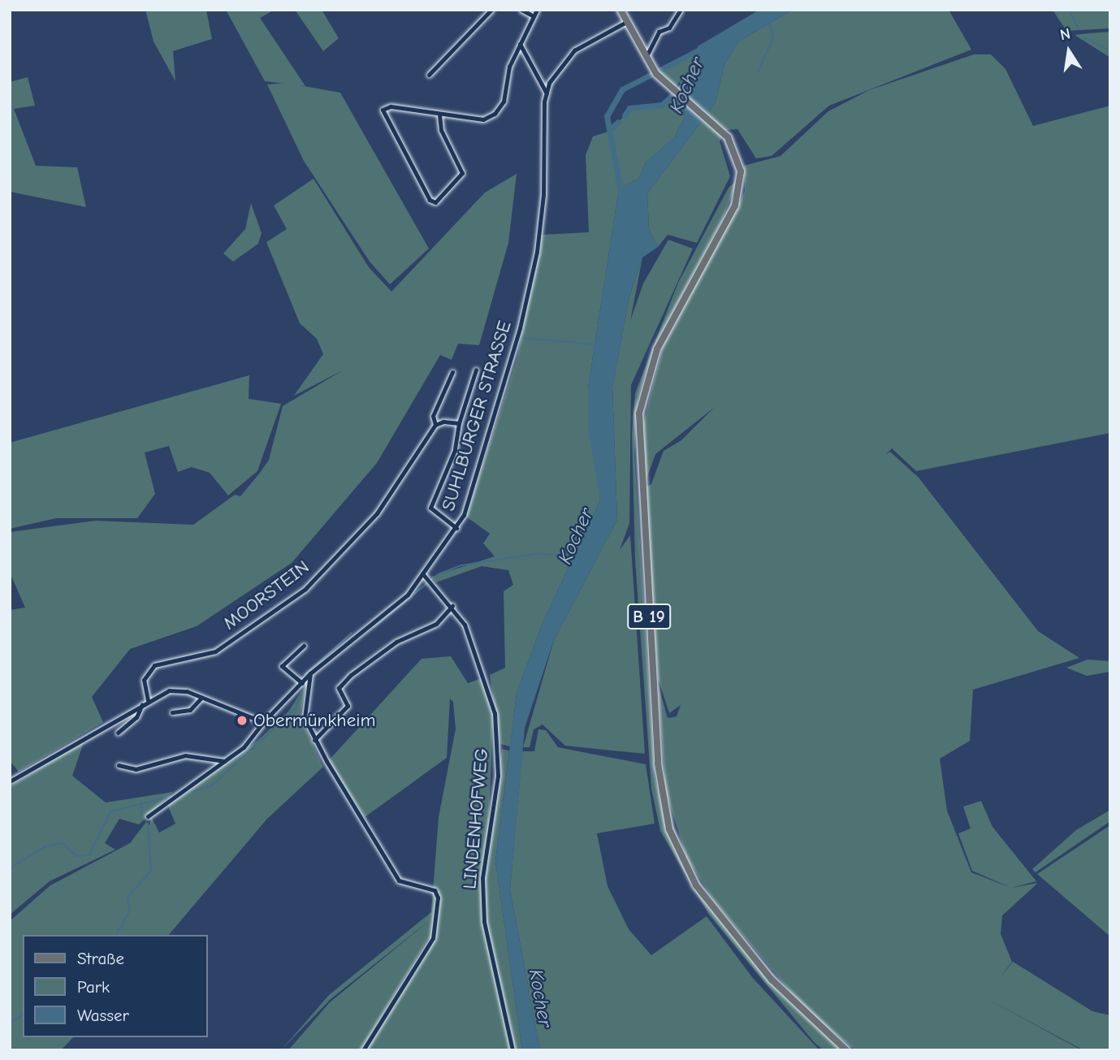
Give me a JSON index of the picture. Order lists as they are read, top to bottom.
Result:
{
  "streets": {
    "main road": ["B 19"],
    "street": ["SUHLBURGER STRASSE", "MOORSTEIN", "LINDENHOFWEG"]
  },
  "crossings": [
    ["SUHLBURGER STRASSE", "B 19"],
    ["SUHLBURGER STRASSE", "LINDENHOFWEG"]
  ],
  "water": ["Kocher"],
  "places": ["Obermünkheim"],
  "legend": ["Straße", "Park", "Wasser"],
  "north": "top"
}
